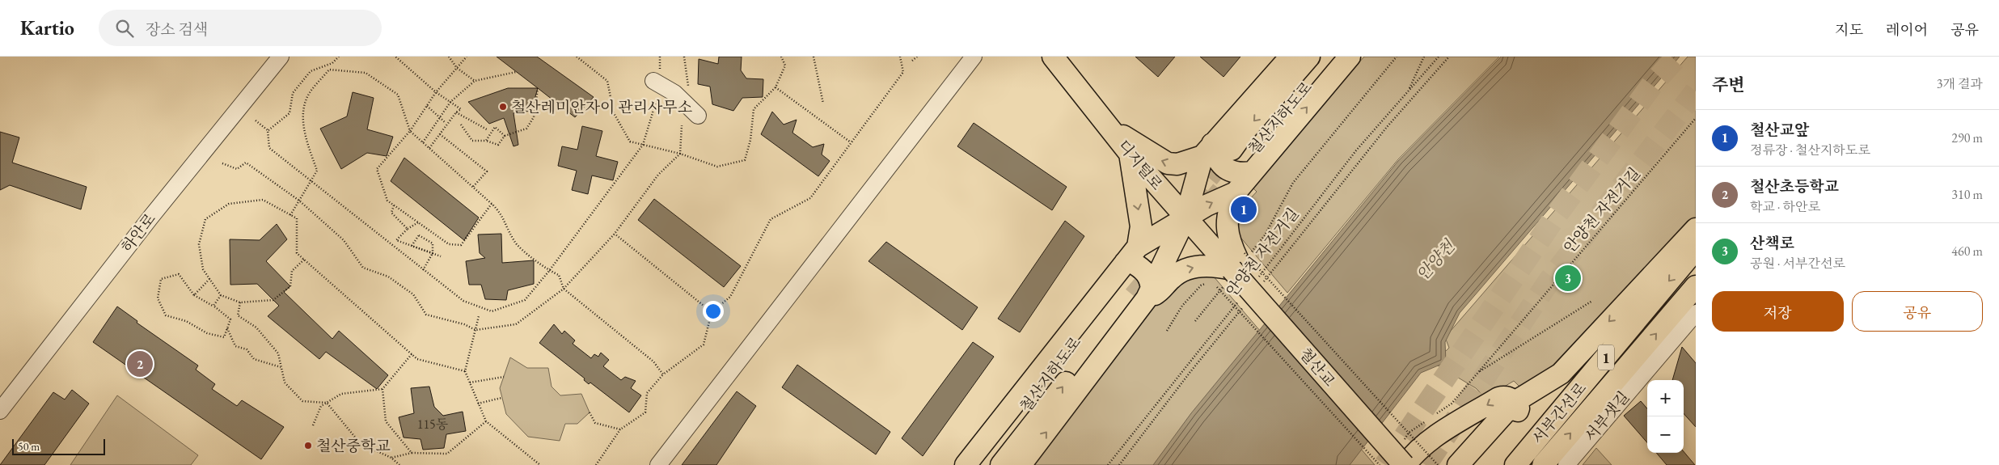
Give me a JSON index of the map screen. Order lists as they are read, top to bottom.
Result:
{
  "streets": {
    "main road": [
      "철산지하도로",
      "디지털로",
      "1",
      "철산교",
      "서부간선로"
    ],
    "street": ["하안로", "서부샛길"],
    "path": ["안양천 자전거길"]
  },
  "crossings": [
    ["디지털로", "철산교"],
    ["안양천 자전거길", "철산교"]
  ],
  "water": ["안양천"],
  "places": ["철산레미안자이 관리사무소", "철산중학교"],
  "house_numbers": ["115동"],
  "scale_bar": "50 m",
  "page": {
    "header": "Kartio",
    "search": "장소 검색",
    "nav": ["지도", "레이어", "공유"],
    "heading": ["주변", "3개 결과"],
    "list": [
      {
        "mark": "1",
        "name": "철산교앞",
        "note": "정류장 · 철산지하도로",
        "value": "290 m"
      },
      {
        "mark": "2",
        "name": "철산초등학교",
        "note": "학교 · 하안로",
        "value": "310 m"
      },
      {
        "mark": "3",
        "name": "산책로",
        "note": "공원 · 서부간선로",
        "value": "460 m"
      }
    ],
    "pins": ["1", "3", "2"],
    "buttons": ["저장", "공유"],
    "map_buttons": ["+", "−"],
    "scale": "50 m"
  }
}
